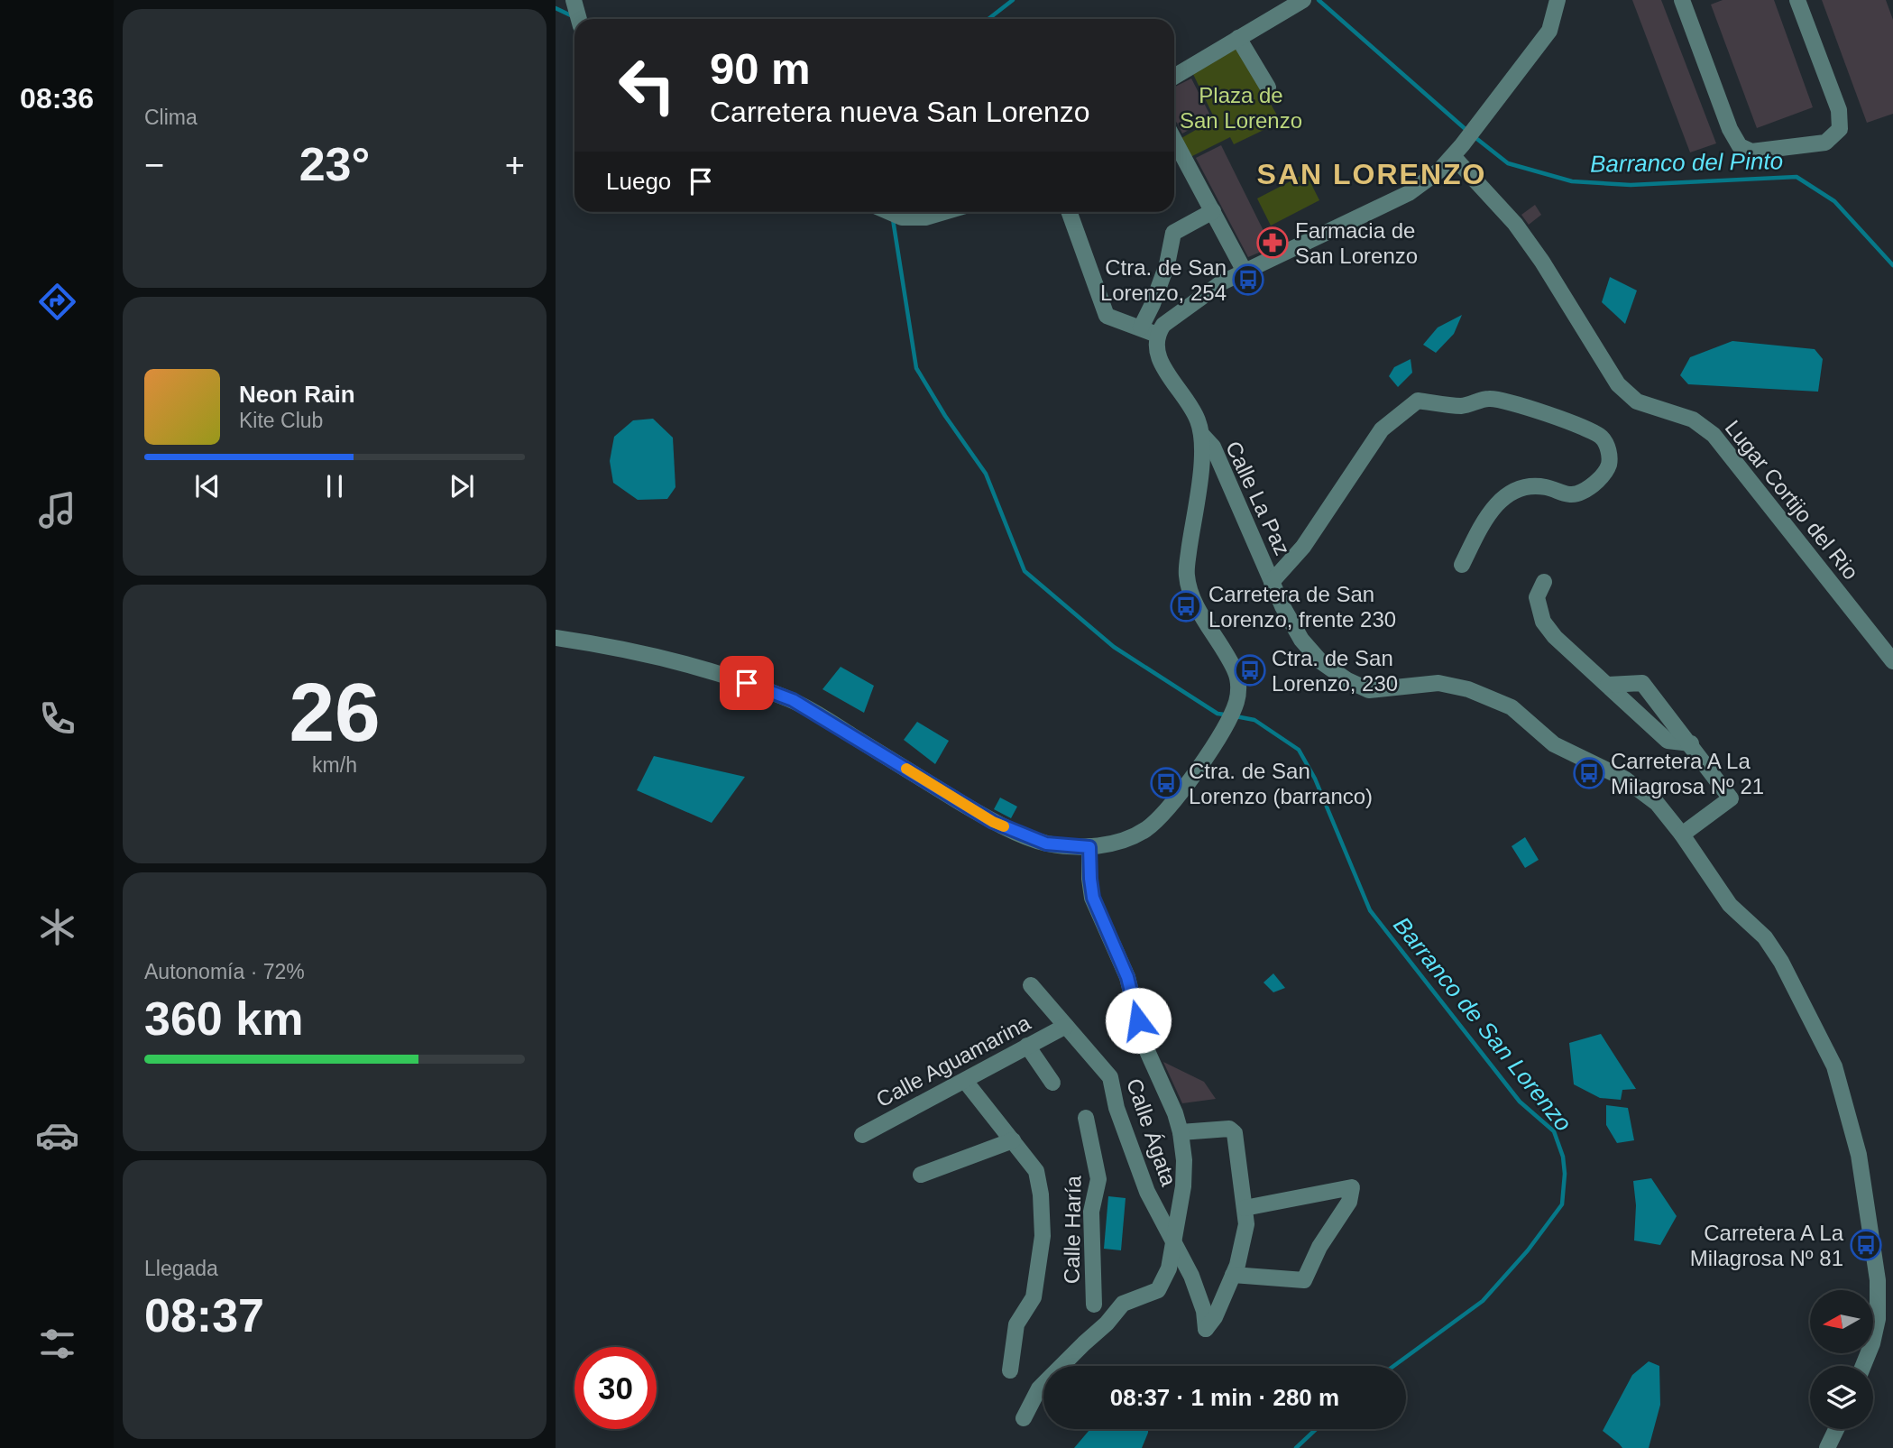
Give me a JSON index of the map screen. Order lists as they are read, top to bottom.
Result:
{
  "streets": {
    "street": [
      "Calle La Paz",
      "Lugar Cortijo del Rio",
      "Calle Aguamarina",
      "Calle Ágata",
      "Calle Haría"
    ]
  },
  "crossings": [
    ["Calle Aguamarina", "Calle Ágata"]
  ],
  "districts": ["SAN LORENZO"],
  "water": ["Barranco del Pinto", "Barranco de San Lorenzo"],
  "parks": ["Plaza de San Lorenzo"],
  "places": {
    "pharmacy": ["Farmacia de San Lorenzo"],
    "bus stop": [
      "Ctra. de San Lorenzo, 254",
      "Carretera de San Lorenzo, frente 230",
      "Ctra. de San Lorenzo, 230",
      "Carretera A La Milagrosa Nº 21",
      "Ctra. de San Lorenzo (barranco)",
      "Carretera A La Milagrosa Nº 81"
    ]
  },
  "north": "left",
  "page": {
    "tabs": "08:36",
    "tile": [
      "Clima",
      ["26", "km/h"],
      ["Autonomía · 72%", "360 km"],
      ["Llegada", "08:37"]
    ],
    "turn": ["90 m", "Carretera nueva San Lorenzo"],
    "heat": ["−", "23°", "+"],
    "then": "Luego",
    "song": ["Neon Rain", "Kite Club"],
    "limit": "30",
    "trip": "08:37 · 1 min · 280 m"
  }
}
